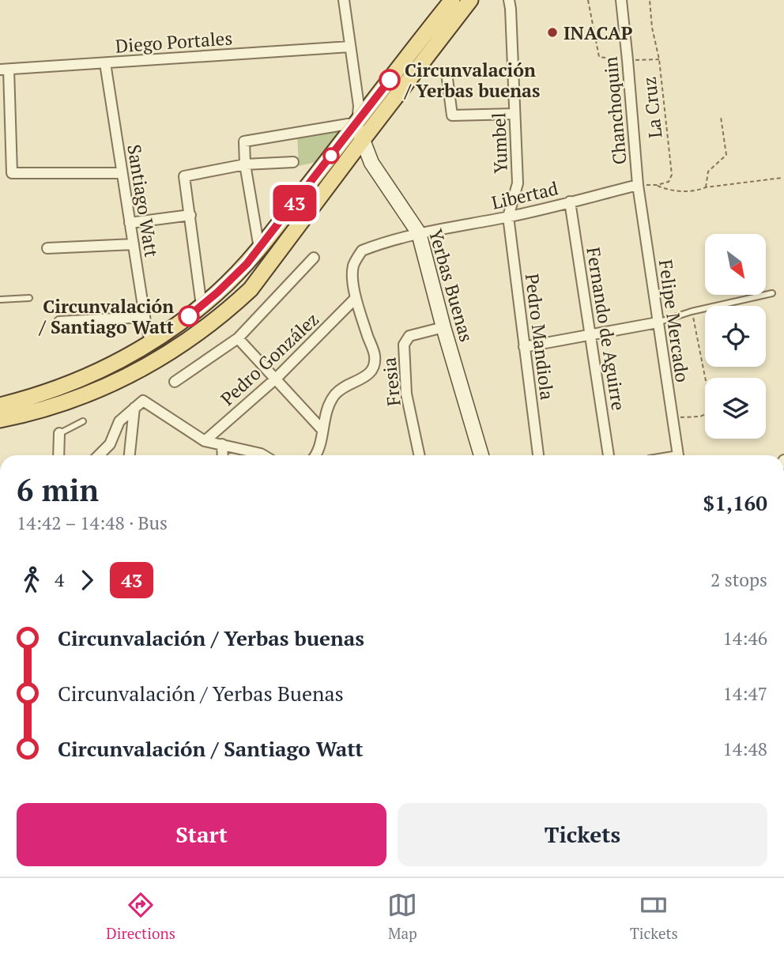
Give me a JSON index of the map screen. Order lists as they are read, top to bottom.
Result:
{
  "streets": {
    "street": [
      "Diego Portales",
      "Chanchoquin",
      "Yumbel",
      "Libertad",
      "Santiago Watt",
      "Yerbas Buenas",
      "Felipe Mercado",
      "Fernando de Aguirre",
      "Pedro Mandiola",
      "Pedro González",
      "Fresia"
    ],
    "path": ["La Cruz"]
  },
  "crossings": [
    ["Diego Portales", "Santiago Watt"],
    ["Diego Portales", "Yerbas Buenas"],
    ["Chanchoquin", "Libertad"],
    ["Chanchoquin", "Felipe Mercado"],
    ["Yumbel", "Libertad"],
    ["Yumbel", "Pedro Mandiola"],
    ["Libertad", "Yerbas Buenas"],
    ["Libertad", "Felipe Mercado"],
    ["Libertad", "Fernando de Aguirre"],
    ["Libertad", "Pedro Mandiola"],
    ["Libertad", "Pedro González"],
    ["Yerbas Buenas", "Fresia"]
  ],
  "places": ["INACAP", "Circunvalación / Yerbas buenas", "Circunvalación / Santiago Watt"],
  "lines": ["bus line 43"],
  "north": "bottom right",
  "page": {
    "on_map": "43",
    "heading": ["6 min", "14:42 – 14:48 · Bus", "$1,160"],
    "legs": ["4", "43", "2 stops"],
    "list": [
      {
        "name": "Circunvalación / Yerbas buenas",
        "value": "14:46"
      },
      {
        "name": "Circunvalación / Yerbas Buenas",
        "value": "14:47"
      },
      {
        "name": "Circunvalación / Santiago Watt",
        "value": "14:48"
      }
    ],
    "buttons": ["Start", "Tickets"],
    "tabs": ["Directions", "Map", "Tickets"]
  }
}
